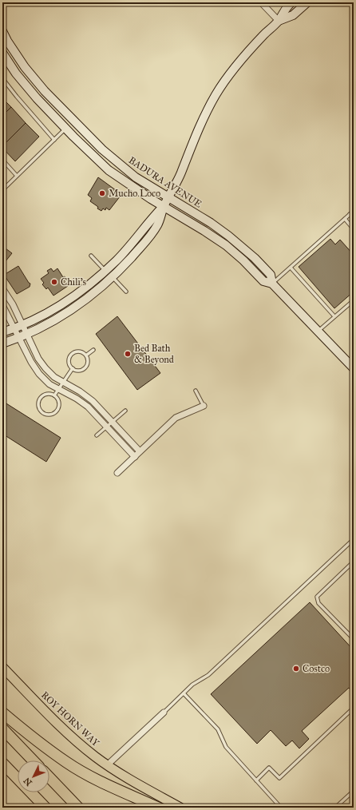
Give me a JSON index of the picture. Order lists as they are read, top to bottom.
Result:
{
  "streets": {
    "main road": ["BADURA AVENUE", "ROY HORN WAY"]
  },
  "places": [
    "Mucho Loco",
    "Chili's",
    "Bed Bath & Beyond",
    "Costco"
  ],
  "north": "bottom left"
}
